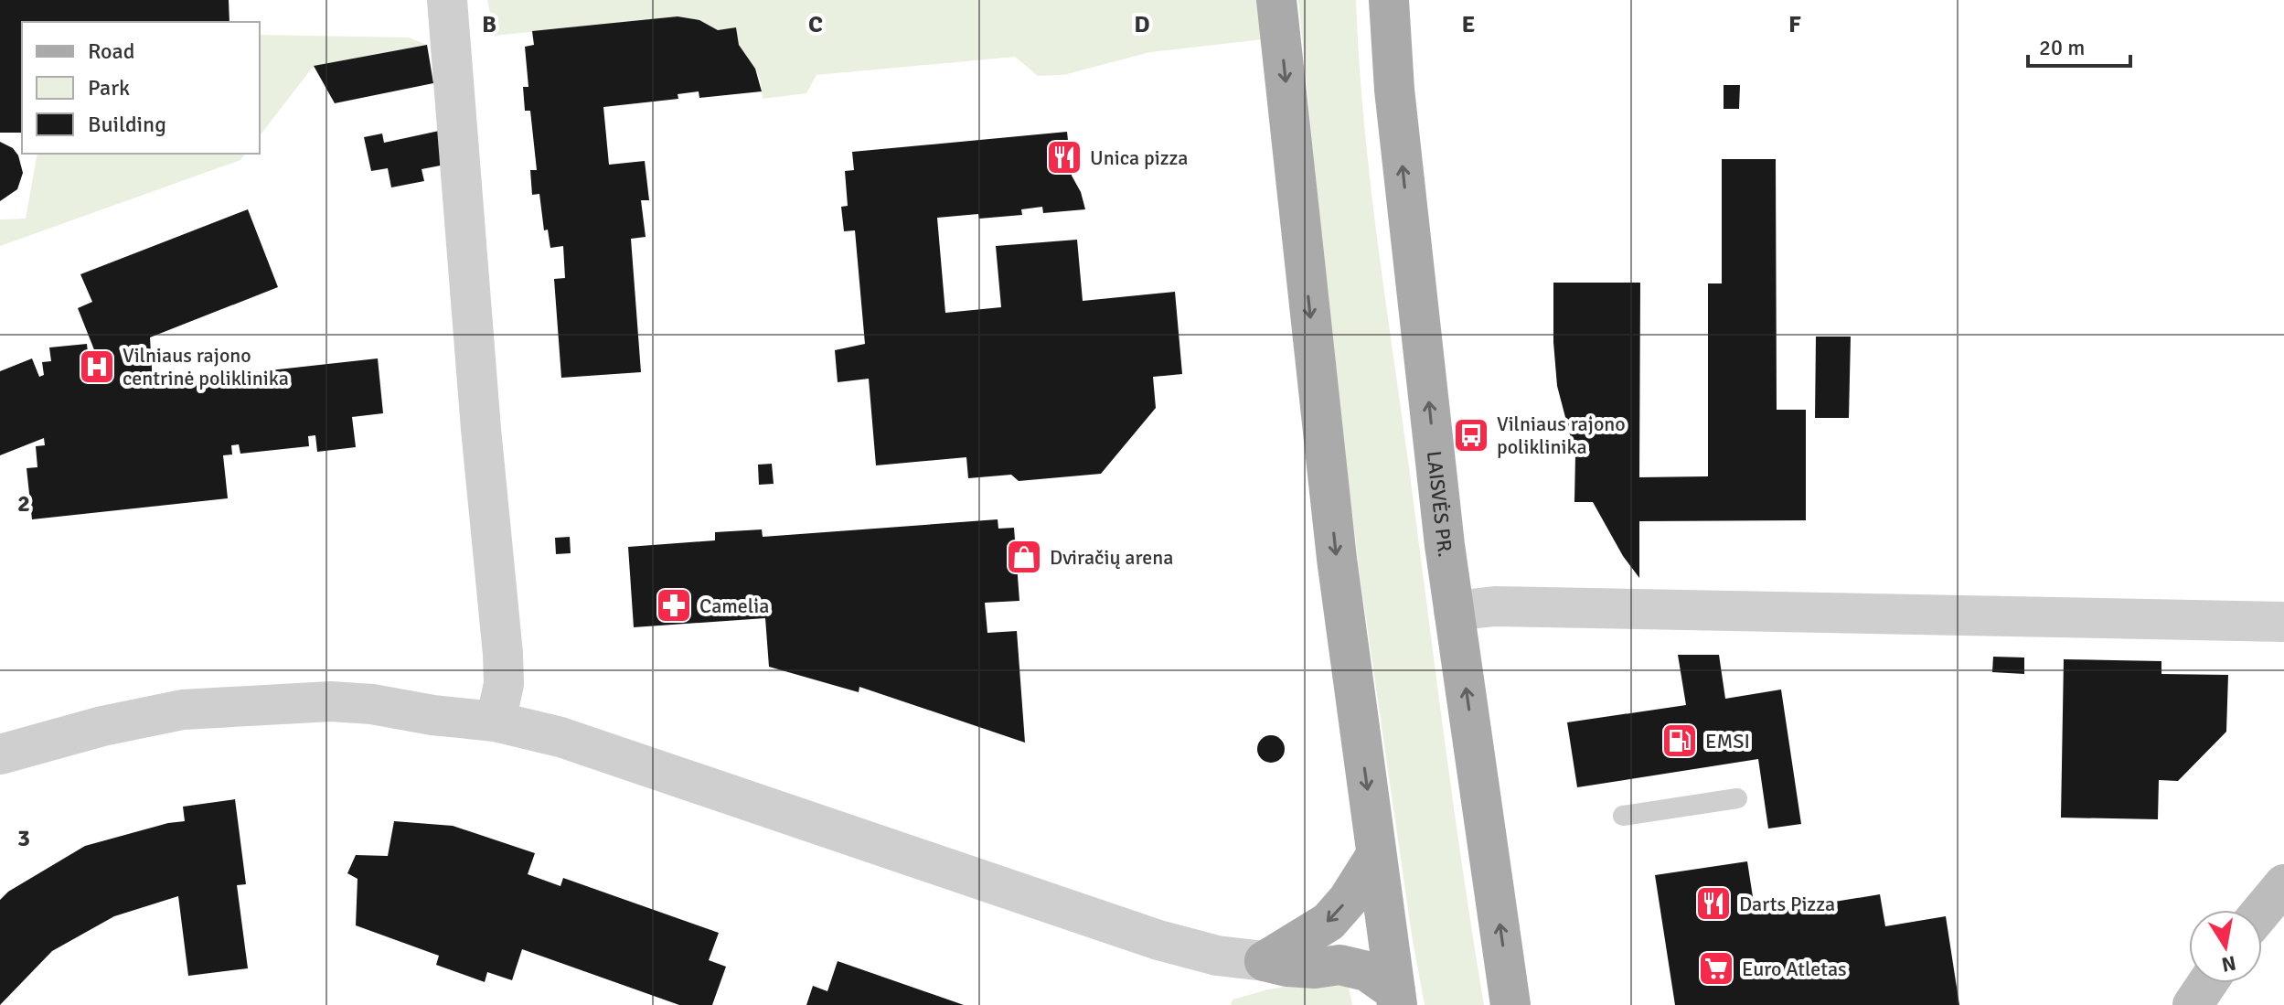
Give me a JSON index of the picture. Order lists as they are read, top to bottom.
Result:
{
  "streets": {
    "main road": ["LAISVĖS PR."]
  },
  "places": {
    "restaurant": ["Unica pizza", "Darts Pizza"],
    "hospital": ["Vilniaus rajono centrinė poliklinika"],
    "bus stop": ["Vilniaus rajono poliklinika"],
    "shop": ["Dviračių arena"],
    "pharmacy": ["Camelia"],
    "fuel station": ["EMSI"],
    "supermarket": ["Euro Atletas"]
  },
  "legend": ["Road", "Park", "Building"],
  "scale_bar": "20 m",
  "north": "bottom",
  "grid": {
    "columns": [
      "B",
      "C",
      "D",
      "E",
      "F"
    ],
    "rows": ["2", "3"]
  }
}
